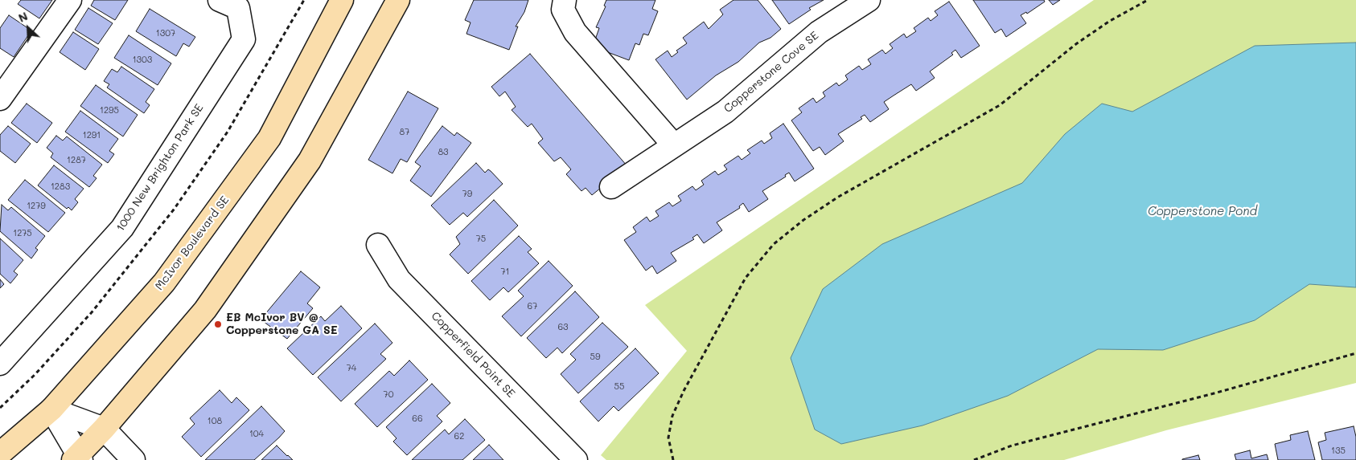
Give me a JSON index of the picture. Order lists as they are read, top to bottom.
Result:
{
  "streets": {
    "main road": ["McIvor Boulevard SE"],
    "street": ["Copperstone Cove SE", "1000 New Brighton Park SE", "Copperfield Point SE"]
  },
  "water": ["Copperstone Pond"],
  "places": ["EB McIvor BV @ Copperstone GA SE"],
  "house_numbers": [
    "1307",
    "1303",
    "1295",
    "87",
    "1291",
    "83",
    "1287",
    "1283",
    "79",
    "1279",
    "1275",
    "75",
    "71",
    "67",
    "63",
    "59",
    "74",
    "55",
    "70",
    "66",
    "108",
    "104",
    "62",
    "135"
  ],
  "north": "top left"
}
